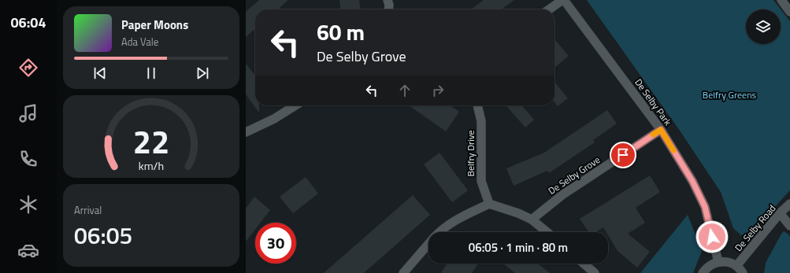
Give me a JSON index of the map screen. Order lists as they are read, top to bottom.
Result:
{
  "streets": {
    "street": [
      "De Selby Park",
      "Belfry Drive",
      "De Selby Grove",
      "De Selby Road"
    ]
  },
  "crossings": [
    ["De Selby Park", "De Selby Grove"]
  ],
  "parks": ["Belfry Greens"],
  "page": {
    "tabs": "06:04",
    "turn": ["60 m", "De Selby Grove"],
    "song": ["Paper Moons", "Ada Vale"],
    "tile": ["Arrival", "06:05"],
    "limit": "30",
    "trip": "06:05 · 1 min · 80 m",
    "gauge": ["22", "km/h"]
  }
}
